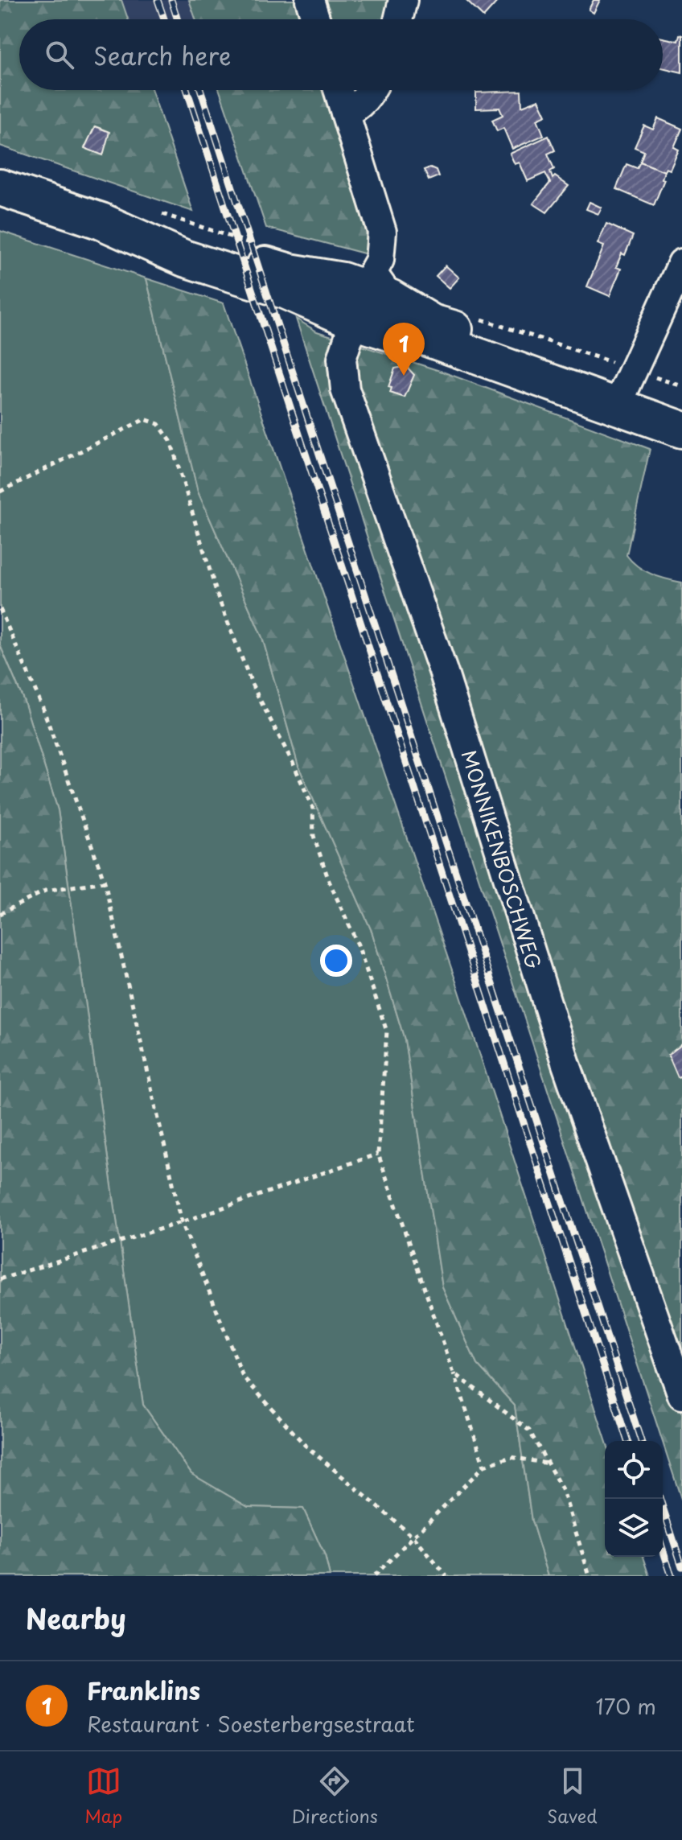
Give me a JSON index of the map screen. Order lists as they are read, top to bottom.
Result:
{
  "streets": {
    "street": ["MONNIKENBOSCHWEG"]
  },
  "page": {
    "search": "Search here",
    "pins": "1",
    "heading": "Nearby",
    "list": [
      {
        "mark": "1",
        "name": "Franklins",
        "note": "Restaurant · Soesterbergsestraat",
        "value": "170 m"
      }
    ],
    "nav": ["Map", "Directions", "Saved"]
  }
}
